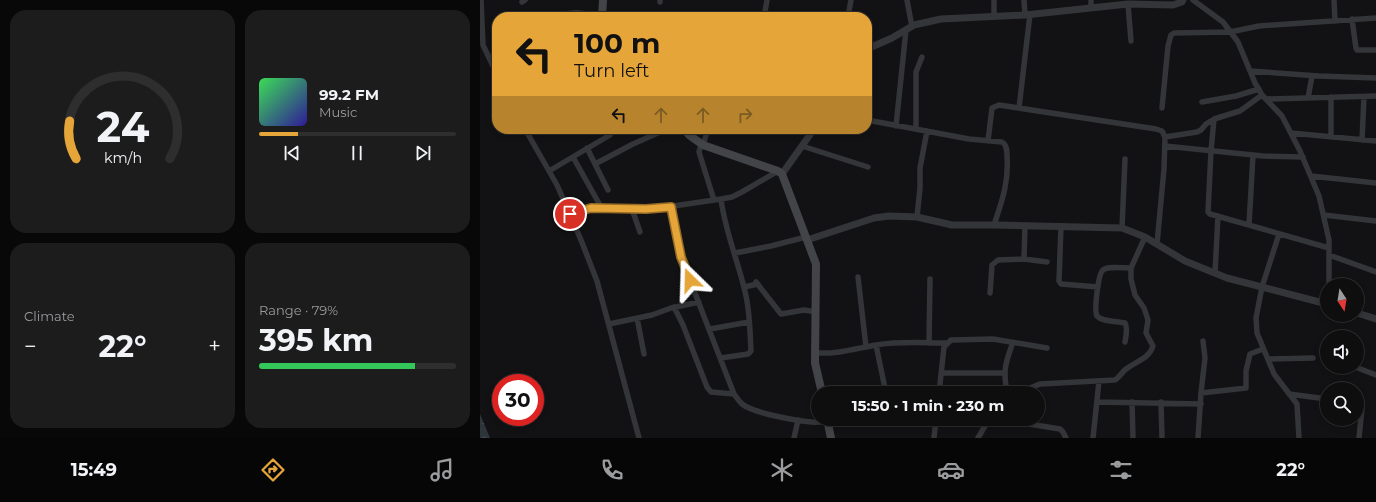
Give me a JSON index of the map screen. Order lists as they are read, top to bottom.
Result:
{
  "north": "bottom",
  "page": {
    "turn": ["100 m", "Turn left"],
    "song": ["99.2 FM", "Music"],
    "tile": [
      "Climate",
      ["Range · 79%", "395 km"]
    ],
    "heat": ["−", "22°", "+"],
    "limit": "30",
    "trip": "15:50 · 1 min · 230 m",
    "tabs": ["15:49", "22°"],
    "gauge": ["24", "km/h"]
  }
}
